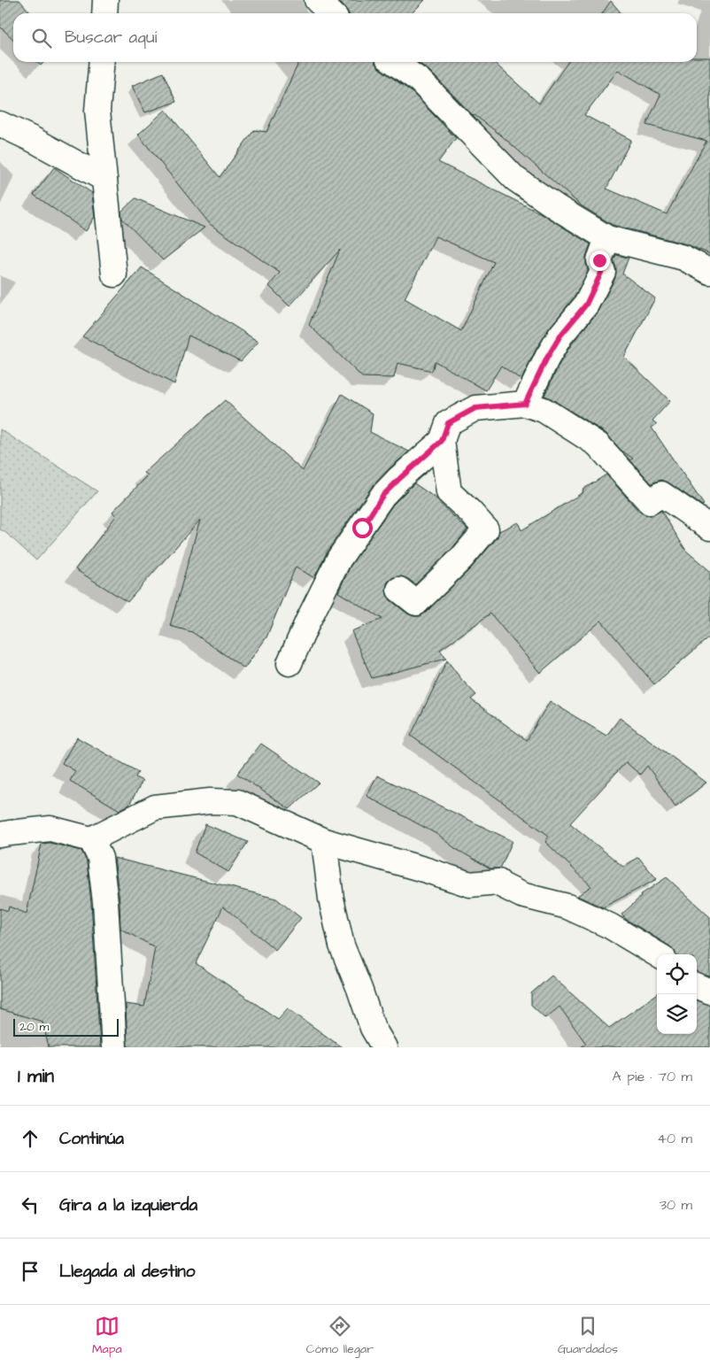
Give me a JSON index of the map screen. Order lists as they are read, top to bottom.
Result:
{
  "scale_bar": "20 m",
  "page": {
    "search": "Buscar aquí",
    "scale": "20 m",
    "heading": ["1 min", "A pie · 70 m"],
    "list": [
      ["Continúa", "40 m"],
      ["Gira a la izquierda", "30 m"],
      "Llegada al destino"
    ],
    "nav": ["Mapa", "Cómo llegar", "Guardados"]
  }
}
